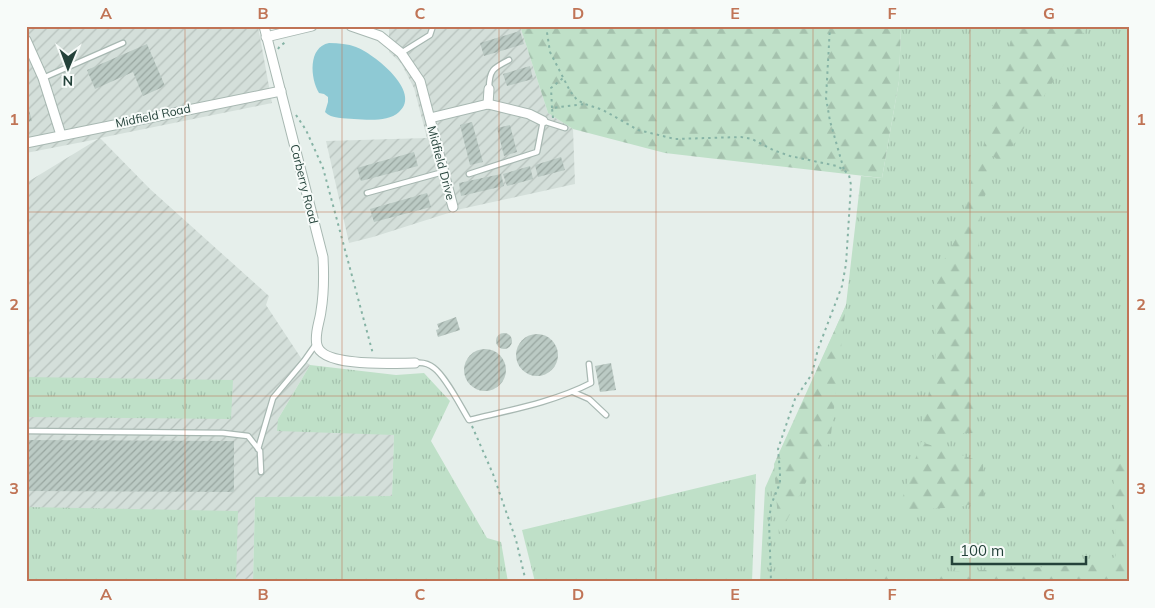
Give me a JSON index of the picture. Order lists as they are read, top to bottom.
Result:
{
  "streets": {
    "street": ["Midfield Road", "Midfield Drive", "Carberry Road"]
  },
  "crossings": [
    ["Midfield Road", "Carberry Road"]
  ],
  "scale_bar": "100 m",
  "north": "bottom",
  "grid": {
    "columns": [
      "A",
      "B",
      "C",
      "D",
      "E",
      "F",
      "G"
    ],
    "rows": ["1", "2", "3"]
  }
}
